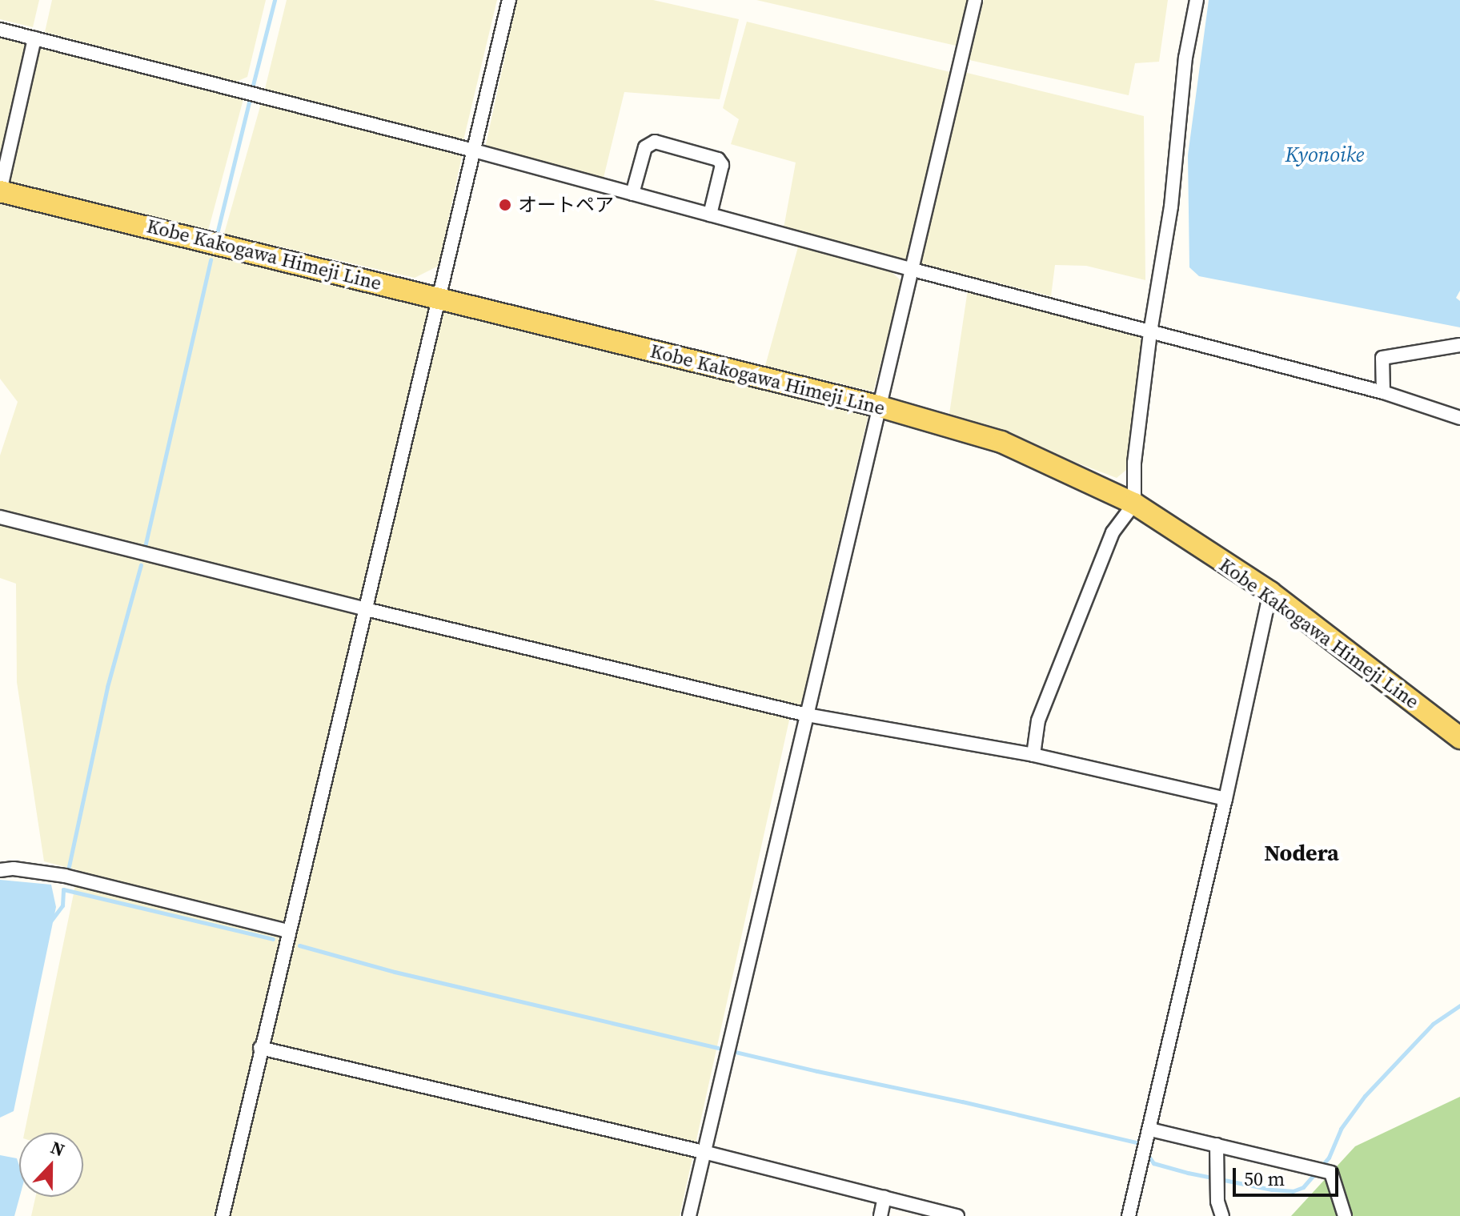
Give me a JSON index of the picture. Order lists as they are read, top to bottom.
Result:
{
  "streets": {
    "main road": ["Kobe Kakogawa Himeji Line"]
  },
  "districts": ["Nodera"],
  "water": ["Kyonoike"],
  "places": ["オートペア"],
  "scale_bar": "50 m",
  "north": "top"
}
